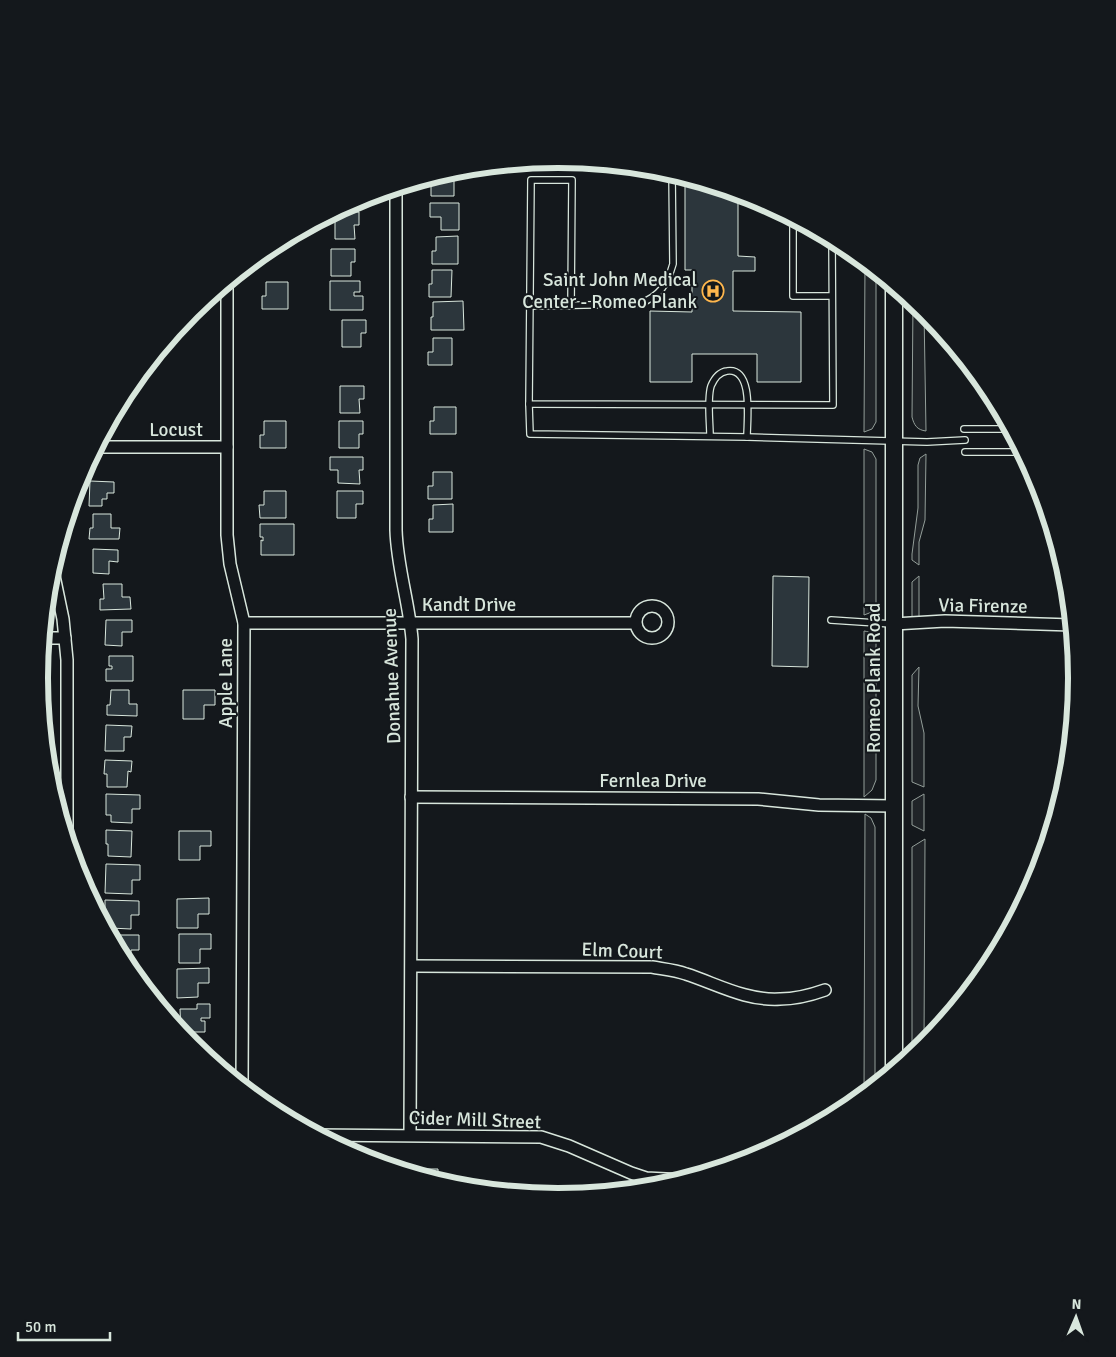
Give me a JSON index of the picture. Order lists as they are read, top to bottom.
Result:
{
  "streets": {
    "main road": ["Romeo Plank Road"],
    "street": [
      "Locust",
      "Kandt Drive",
      "Via Firenze",
      "Donahue Avenue",
      "Apple Lane",
      "Fernlea Drive",
      "Elm Court",
      "Cider Mill Street"
    ]
  },
  "crossings": [
    ["Locust", "Apple Lane"],
    ["Kandt Drive", "Donahue Avenue"],
    ["Kandt Drive", "Apple Lane"],
    ["Via Firenze", "Romeo Plank Road"],
    ["Donahue Avenue", "Fernlea Drive"],
    ["Donahue Avenue", "Elm Court"],
    ["Donahue Avenue", "Cider Mill Street"],
    ["Romeo Plank Road", "Fernlea Drive"]
  ],
  "places": {
    "hospital": ["Saint John Medical Center - Romeo Plank"]
  },
  "scale_bar": "50 m",
  "north": "top"
}
